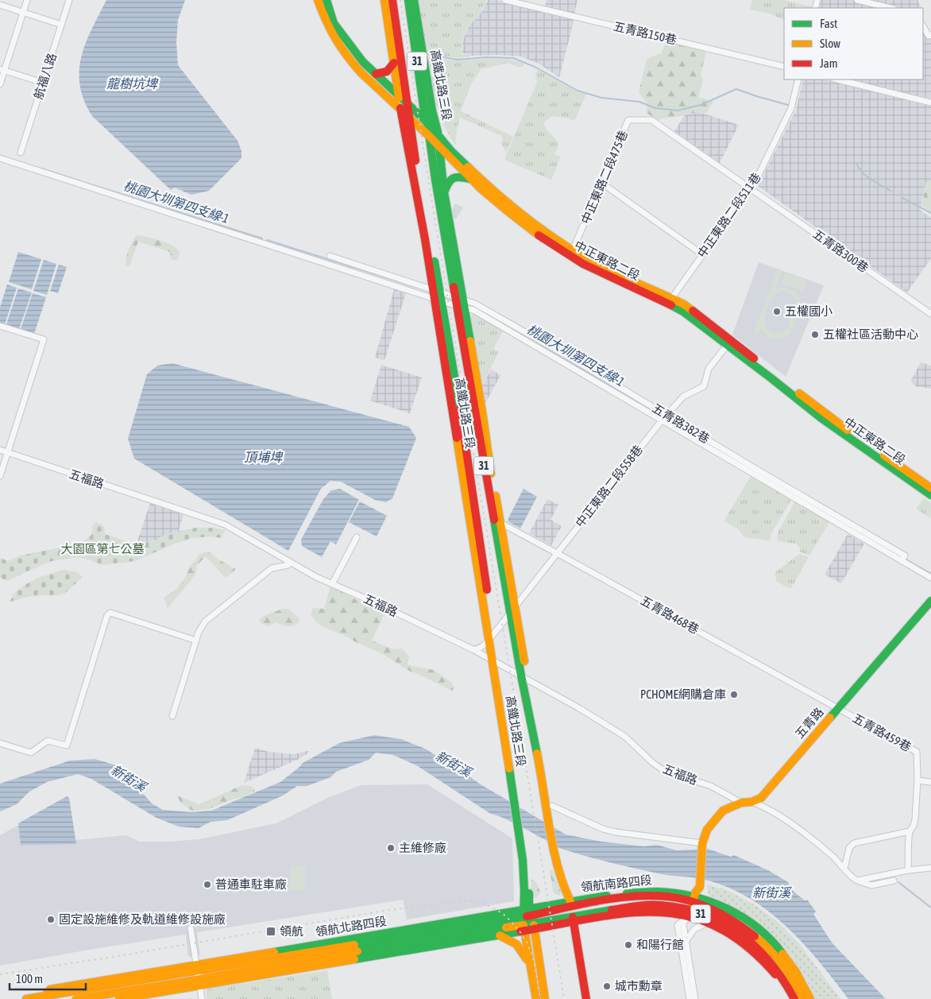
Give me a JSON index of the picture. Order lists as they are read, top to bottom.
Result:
{
  "streets": {
    "main road": [
      "31",
      "高鐵北路三段",
      "中正東路二段",
      "五青路",
      "領航南路四段",
      "領航北路四段"
    ],
    "street": [
      "五青路150巷",
      "航福八路",
      "中正東路二段475巷",
      "中正東路二段511巷",
      "五青路300巷",
      "五青路382巷",
      "五福路",
      "中正東路二段558巷",
      "五青路468巷",
      "五青路459巷"
    ]
  },
  "crossings": [
    ["高鐵北路三段", "中正東路二段"],
    ["高鐵北路三段", "五青路382巷"],
    ["高鐵北路三段", "五福路"],
    ["高鐵北路三段", "中正東路二段558巷"],
    ["高鐵北路三段", "五青路468巷"],
    ["高鐵北路三段", "領航南路四段"],
    ["高鐵北路三段", "領航北路四段"],
    ["中正東路二段475巷", "中正東路二段511巷"],
    ["中正東路二段475巷", "五青路300巷"],
    ["中正東路二段475巷", "中正東路二段"],
    ["中正東路二段511巷", "五青路300巷"],
    ["中正東路二段511巷", "中正東路二段"],
    ["中正東路二段", "中正東路二段558巷"],
    ["五青路382巷", "中正東路二段558巷"],
    ["五福路", "中正東路二段558巷"],
    ["五福路", "五青路"],
    ["中正東路二段558巷", "五青路468巷"],
    ["五青路468巷", "五青路"],
    ["五青路468巷", "五青路459巷"],
    ["五青路", "五青路459巷"],
    ["領航南路四段", "領航北路四段"]
  ],
  "water": [
    "龍樹坑埤",
    "桃園大圳第四支線-1",
    "頂埔埤",
    "新街溪"
  ],
  "parks": ["大園區第七公墓"],
  "places": {
    "other": [
      "五權國小",
      "五權社區活動中心",
      "PCHOME網購倉庫",
      "主維修廠",
      "普通車駐車廠",
      "固定設施維修及軌道維修設施廠",
      "和陽行館",
      "城市勳章"
    ],
    "transit": ["領航"]
  },
  "legend": ["Fast", "Slow", "Jam"],
  "scale_bar": "100 m"
}
